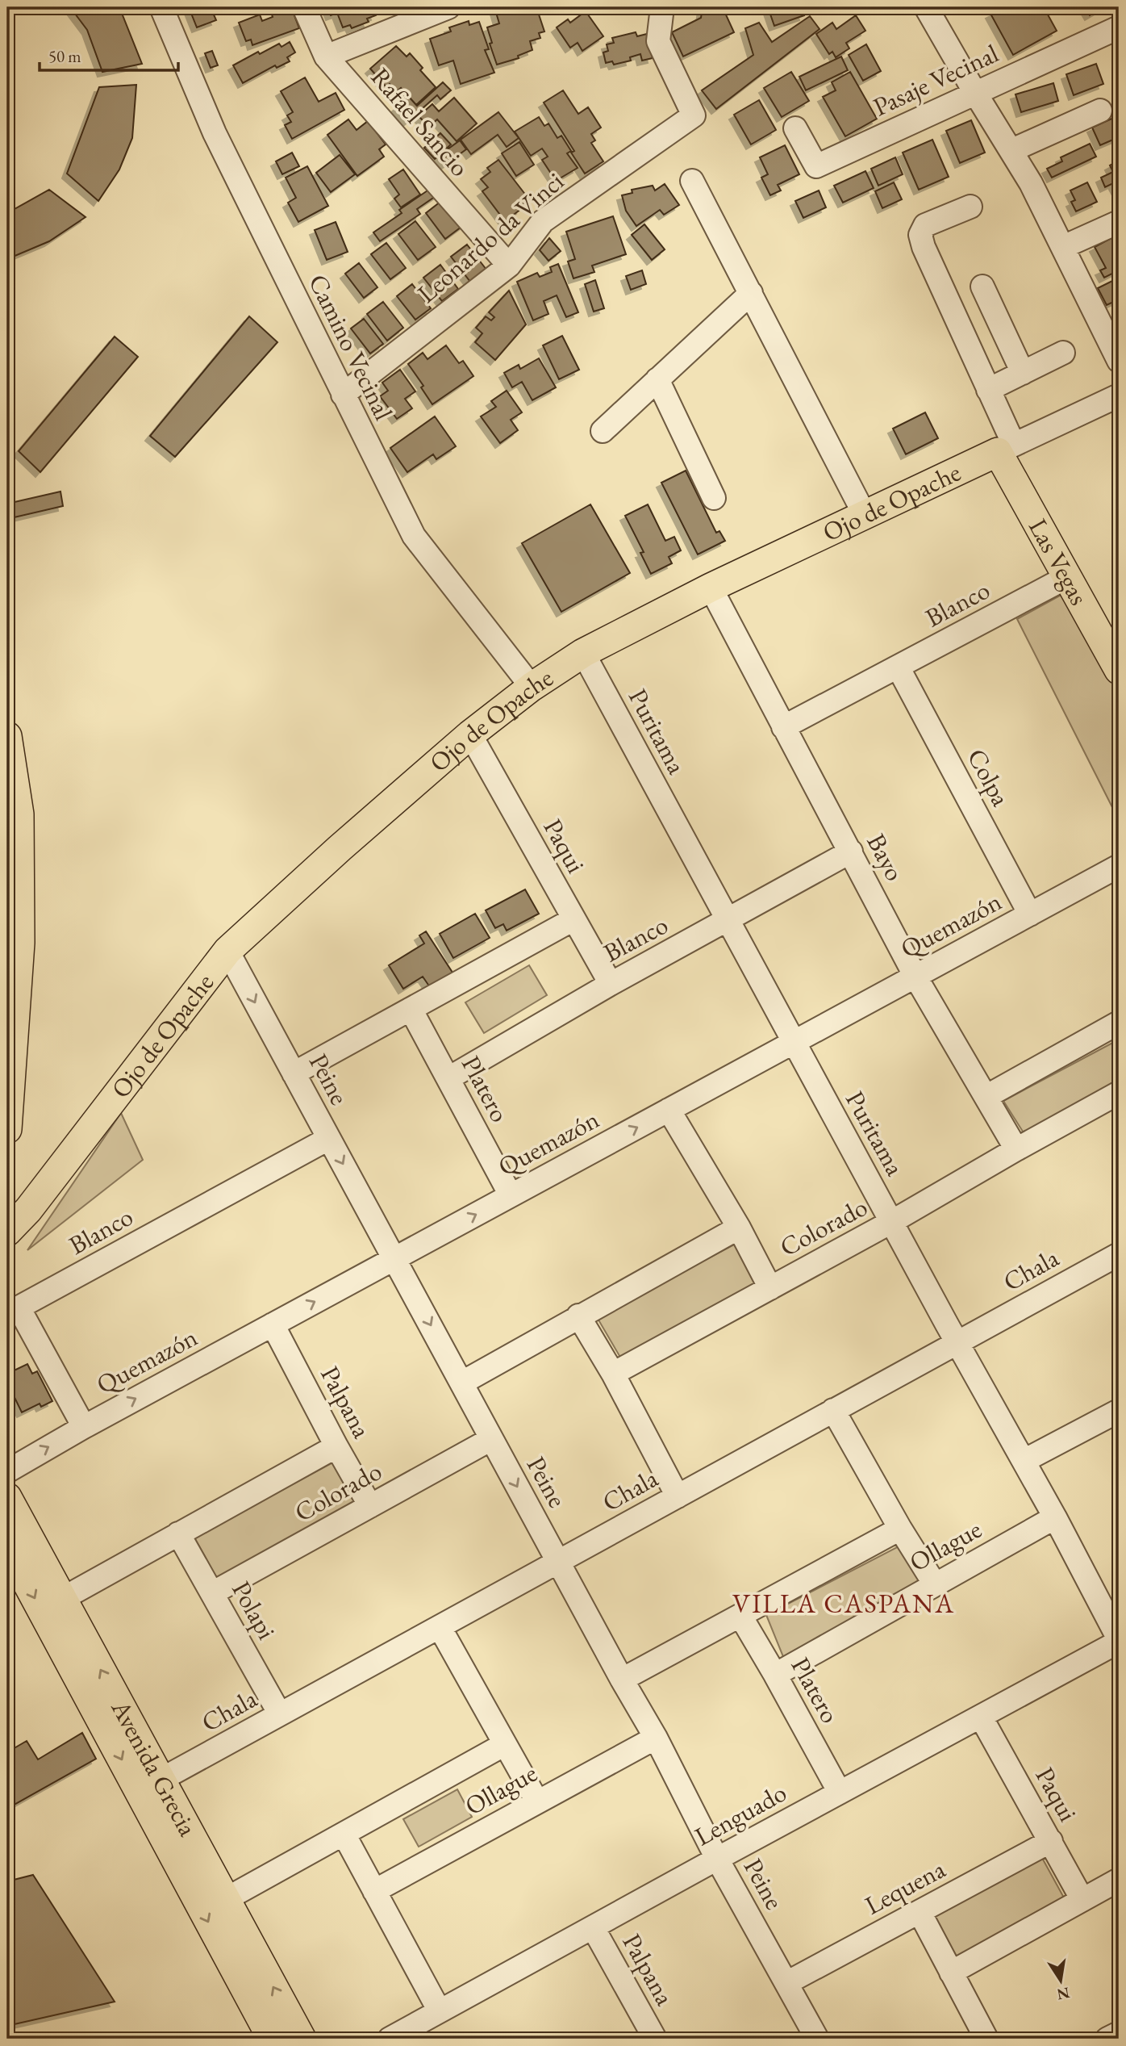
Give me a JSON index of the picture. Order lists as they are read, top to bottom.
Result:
{
  "streets": {
    "main road": ["Ojo de Opache", "Las Vegas", "Avenida Grecia"],
    "street": [
      "Pasaje Vecinal",
      "Rafael Sancio",
      "Leonardo da Vinci",
      "Camino Vecinal",
      "Blanco",
      "Puritama",
      "Colpa",
      "Paqui",
      "Bayo",
      "Quemazón",
      "Peine",
      "Platero",
      "Colorado",
      "Chala",
      "Palpana",
      "Ollague",
      "Polapi",
      "Lenguado",
      "Lequena"
    ]
  },
  "crossings": [
    ["Rafael Sancio", "Leonardo da Vinci"],
    ["Leonardo da Vinci", "Camino Vecinal"],
    ["Camino Vecinal", "Ojo de Opache"],
    ["Ojo de Opache", "Las Vegas"],
    ["Ojo de Opache", "Puritama"],
    ["Ojo de Opache", "Paqui"],
    ["Ojo de Opache", "Bayo"],
    ["Ojo de Opache", "Peine"],
    ["Las Vegas", "Blanco"],
    ["Blanco", "Puritama"],
    ["Blanco", "Colpa"],
    ["Blanco", "Paqui"],
    ["Blanco", "Bayo"],
    ["Blanco", "Quemazón"],
    ["Blanco", "Peine"],
    ["Blanco", "Platero"],
    ["Puritama", "Quemazón"],
    ["Puritama", "Colorado"],
    ["Puritama", "Chala"],
    ["Puritama", "Ollague"],
    ["Puritama", "Lenguado"],
    ["Colpa", "Quemazón"],
    ["Paqui", "Lenguado"],
    ["Paqui", "Lequena"],
    ["Bayo", "Quemazón"],
    ["Bayo", "Colorado"],
    ["Quemazón", "Peine"],
    ["Quemazón", "Platero"],
    ["Quemazón", "Palpana"],
    ["Peine", "Colorado"],
    ["Peine", "Chala"],
    ["Peine", "Ollague"],
    ["Peine", "Lenguado"],
    ["Peine", "Lequena"],
    ["Platero", "Ollague"],
    ["Platero", "Lenguado"],
    ["Colorado", "Palpana"],
    ["Colorado", "Polapi"],
    ["Colorado", "Avenida Grecia"],
    ["Chala", "Polapi"],
    ["Chala", "Avenida Grecia"],
    ["Palpana", "Lenguado"],
    ["Ollague", "Avenida Grecia"]
  ],
  "one_way": ["Quemazón", "Peine"],
  "districts": ["VILLA CASPANA"],
  "scale_bar": "50 m",
  "north": "bottom"
}
